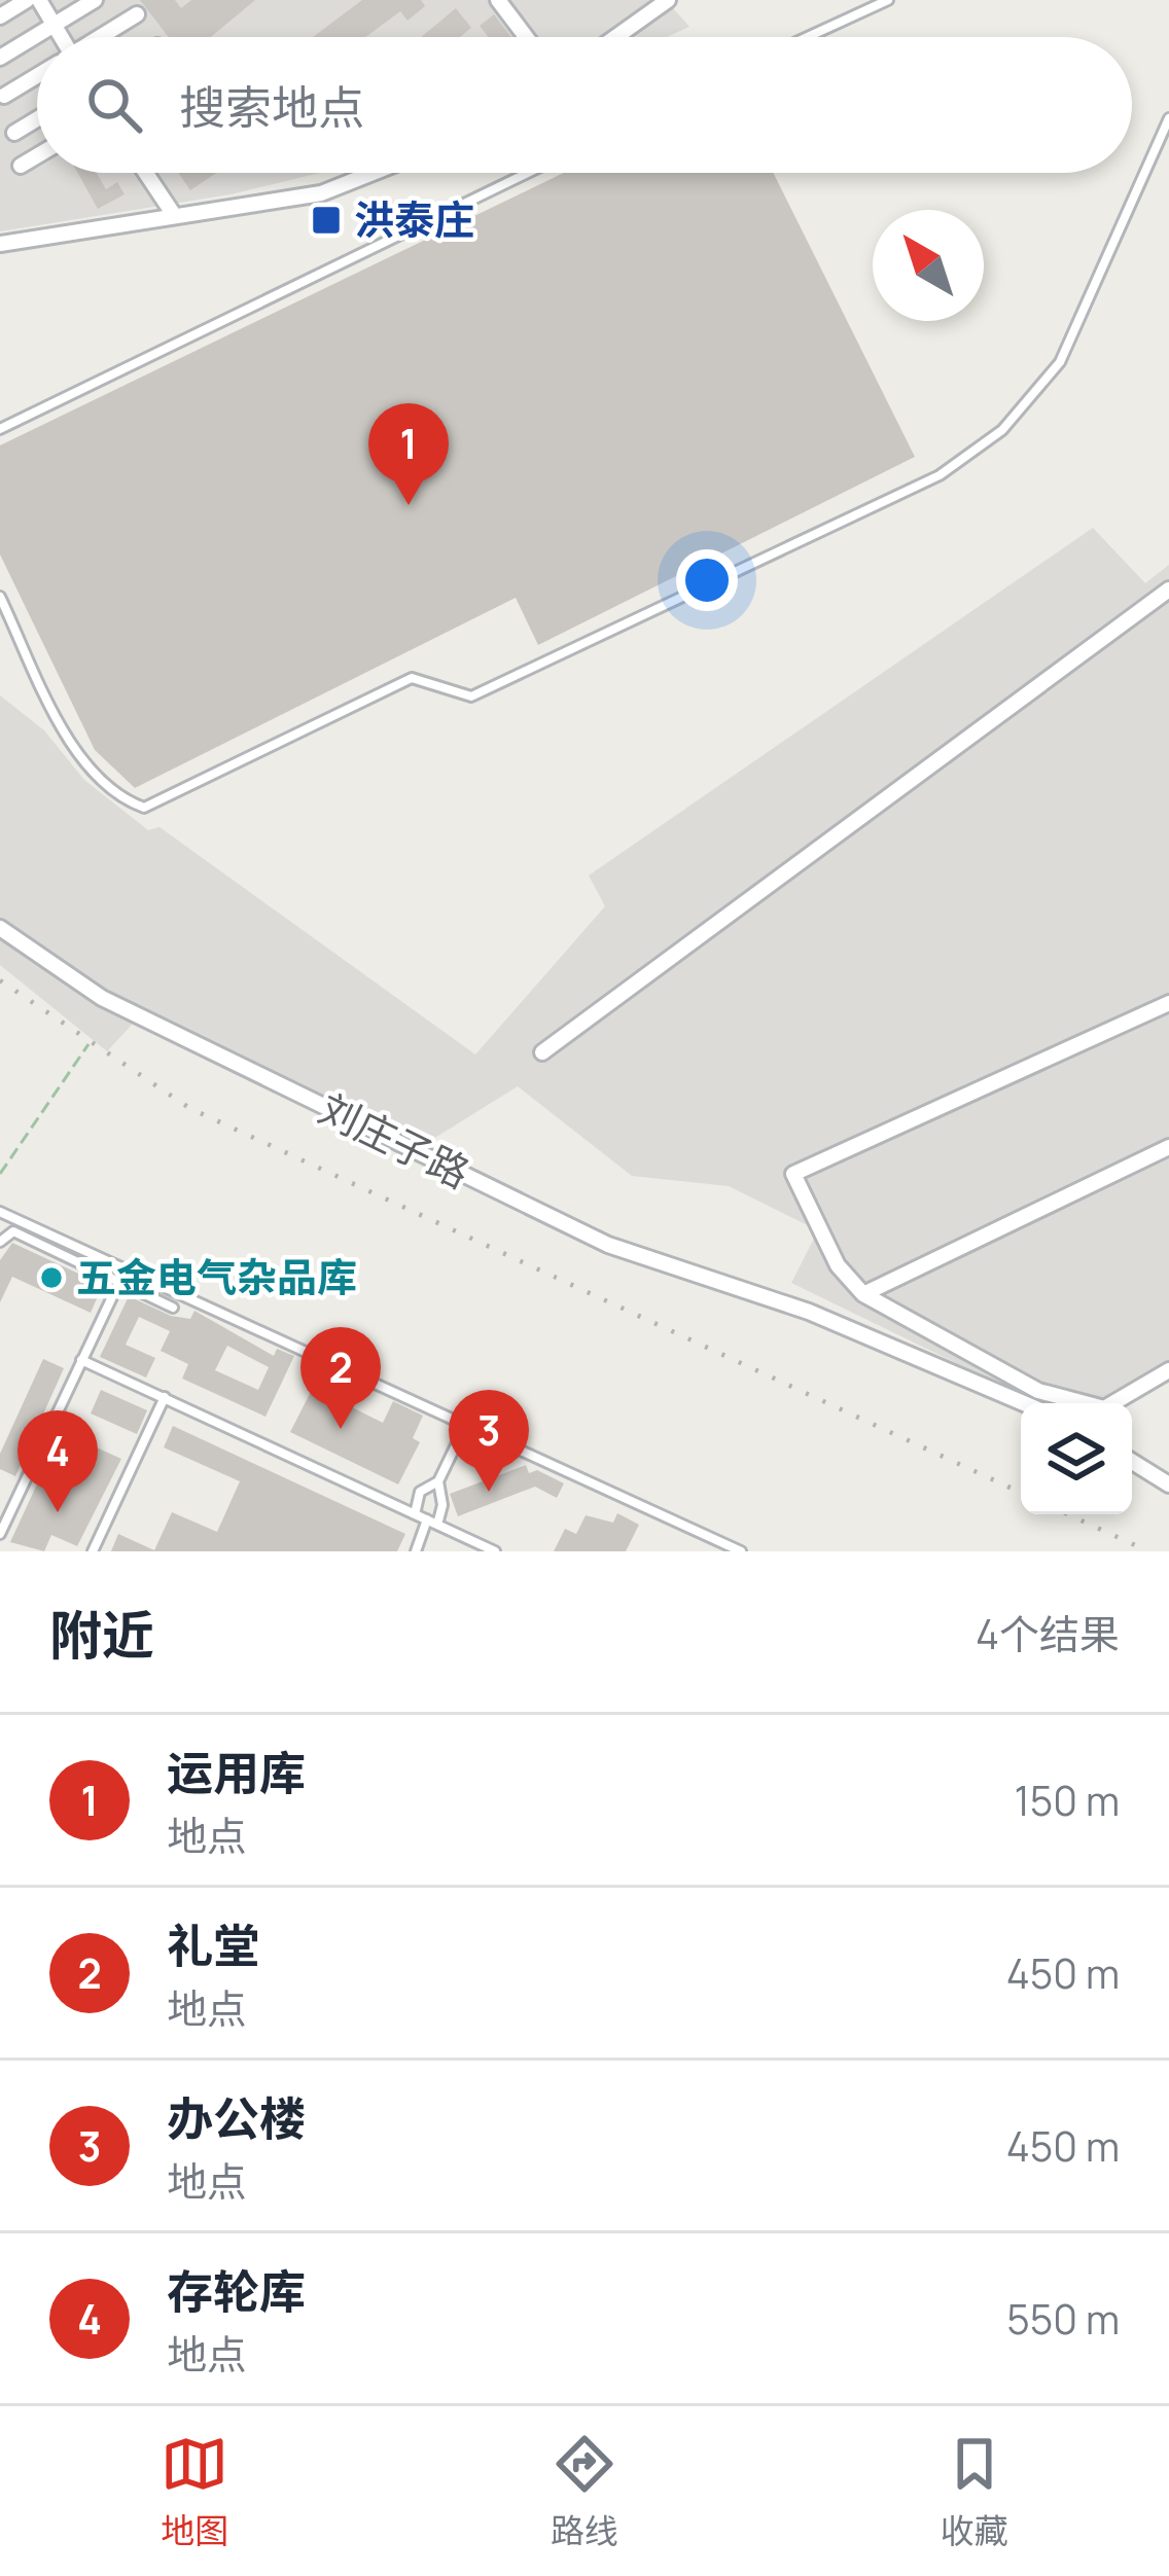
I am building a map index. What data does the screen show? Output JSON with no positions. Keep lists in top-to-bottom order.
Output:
{
  "streets": {
    "street": ["刘庄子路"]
  },
  "places": {
    "transit": ["洪泰庄"],
    "other": ["五金电气杂品库"]
  },
  "north": "top left",
  "page": {
    "search": "搜索地点",
    "pins": [
      "1",
      "2",
      "3",
      "4"
    ],
    "heading": ["附近", "4个结果"],
    "list": [
      {
        "mark": "1",
        "name": "运用库",
        "note": "地点",
        "value": "150 m"
      },
      {
        "mark": "2",
        "name": "礼堂",
        "note": "地点",
        "value": "450 m"
      },
      {
        "mark": "3",
        "name": "办公楼",
        "note": "地点",
        "value": "450 m"
      },
      {
        "mark": "4",
        "name": "存轮库",
        "note": "地点",
        "value": "550 m"
      }
    ],
    "nav": ["地图", "路线", "收藏"]
  }
}
